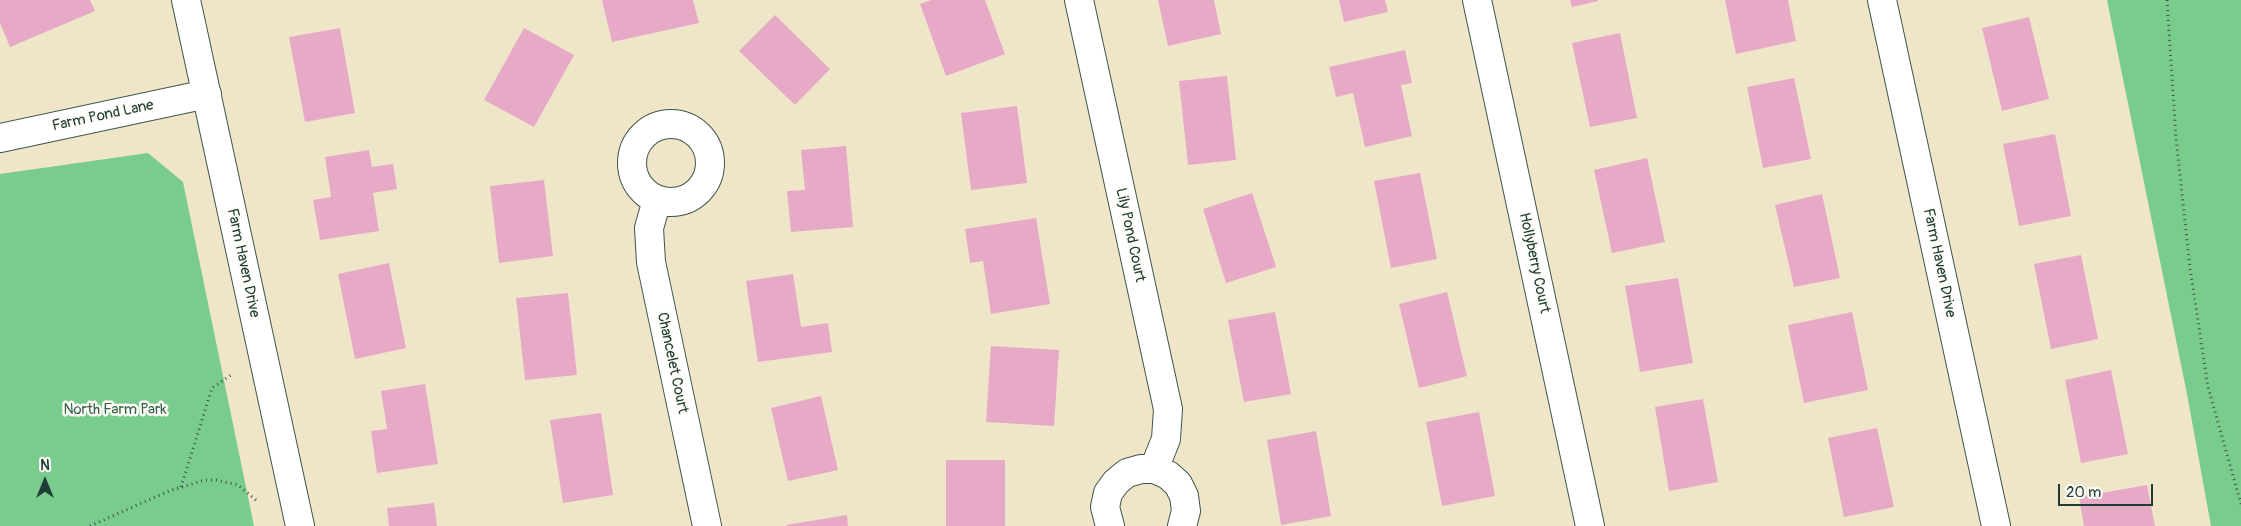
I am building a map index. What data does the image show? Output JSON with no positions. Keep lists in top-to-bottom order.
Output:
{
  "streets": {
    "street": [
      "Farm Pond Lane",
      "Lily Pond Court",
      "Farm Haven Drive",
      "Hollyberry Court",
      "Chancelet Court"
    ]
  },
  "crossings": [
    ["Farm Pond Lane", "Farm Haven Drive"]
  ],
  "parks": ["North Farm Park"],
  "scale_bar": "20 m",
  "north": "top"
}
